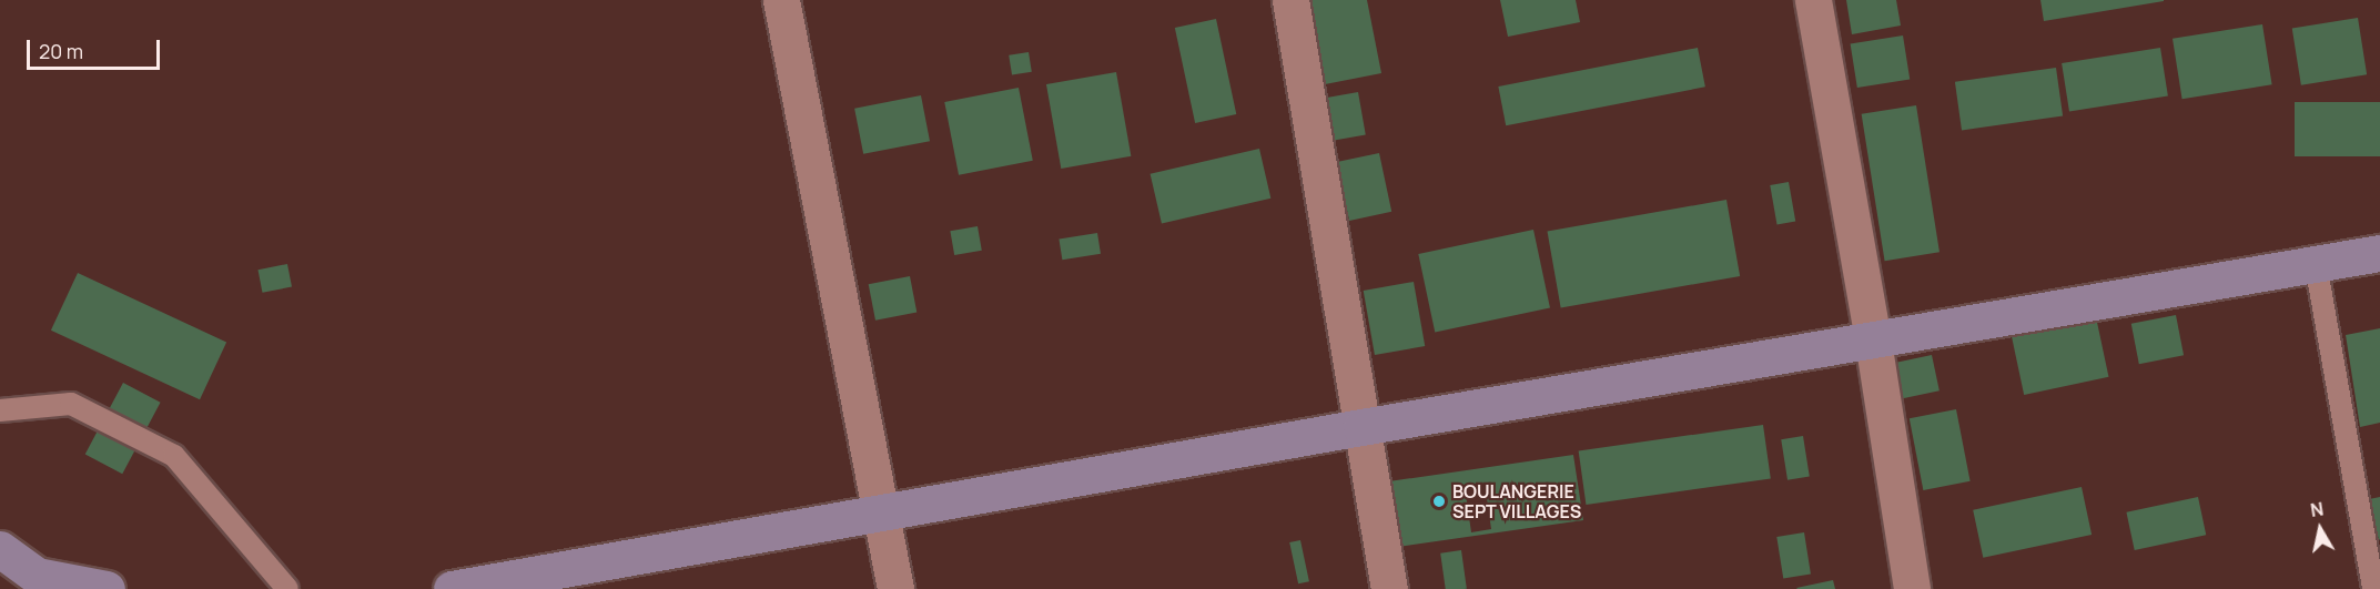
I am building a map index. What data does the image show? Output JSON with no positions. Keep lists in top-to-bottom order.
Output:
{
  "places": ["BOULANGERIE SEPT VILLAGES"],
  "scale_bar": "20 m",
  "north": "top"
}
